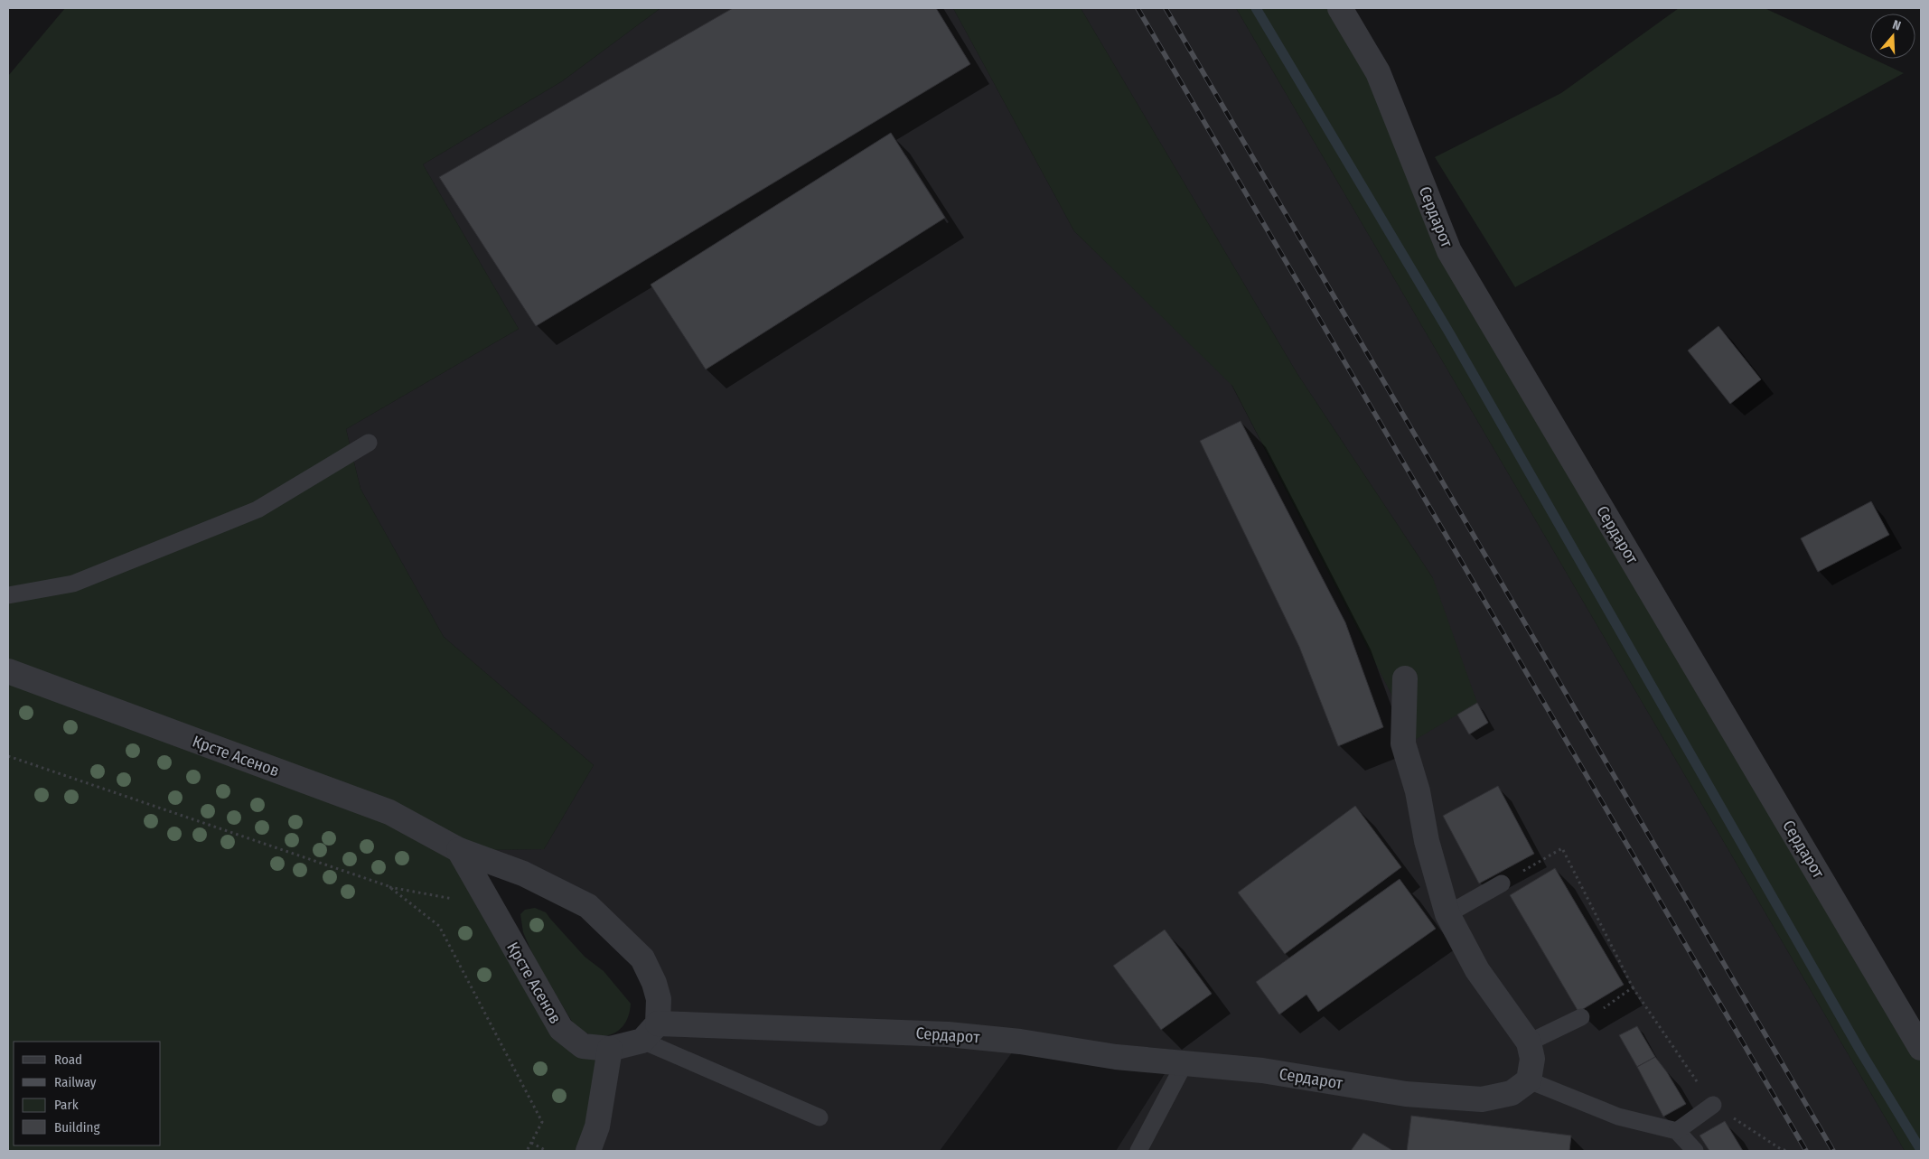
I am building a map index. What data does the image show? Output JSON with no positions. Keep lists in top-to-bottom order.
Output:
{
  "streets": {
    "street": ["Сердарот", "Крсте Асенов"]
  },
  "crossings": [
    ["Сердарот", "Крсте Асенов"]
  ],
  "legend": [
    "Road",
    "Railway",
    "Park",
    "Building"
  ],
  "north": "top"
}
